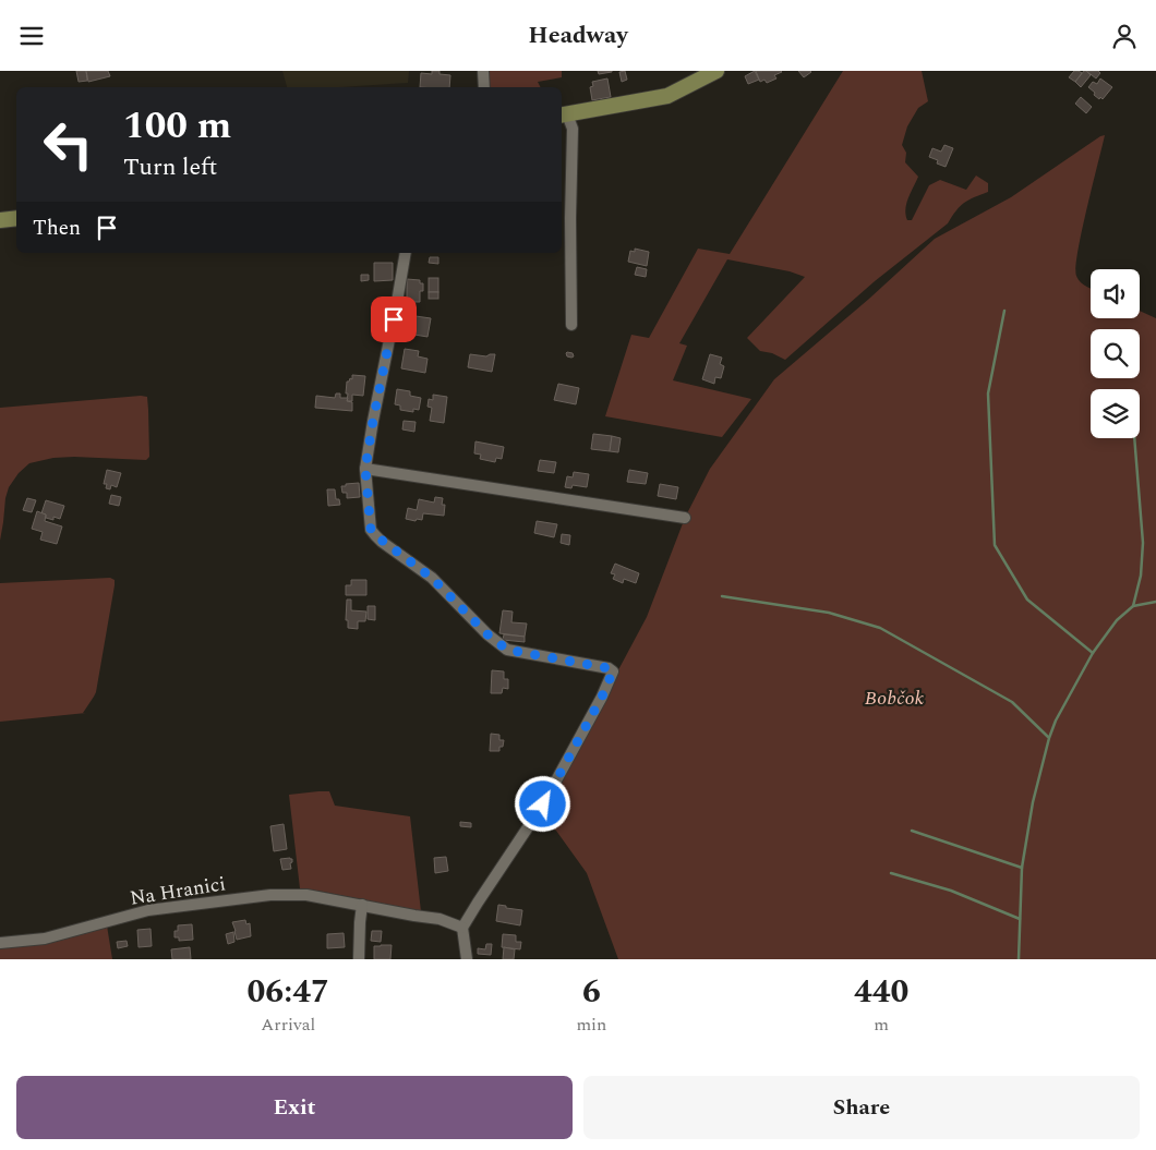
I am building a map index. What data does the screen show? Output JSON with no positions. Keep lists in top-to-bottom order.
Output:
{
  "streets": {
    "street": ["Na Hranici"]
  },
  "parks": ["Bobčok"],
  "page": {
    "header": "Headway",
    "turn": ["100 m", "Turn left"],
    "then": "Then",
    "eta": [
      "06:47",
      "Arrival",
      "6",
      "min",
      "440",
      "m"
    ],
    "buttons": ["Exit", "Share"]
  }
}
